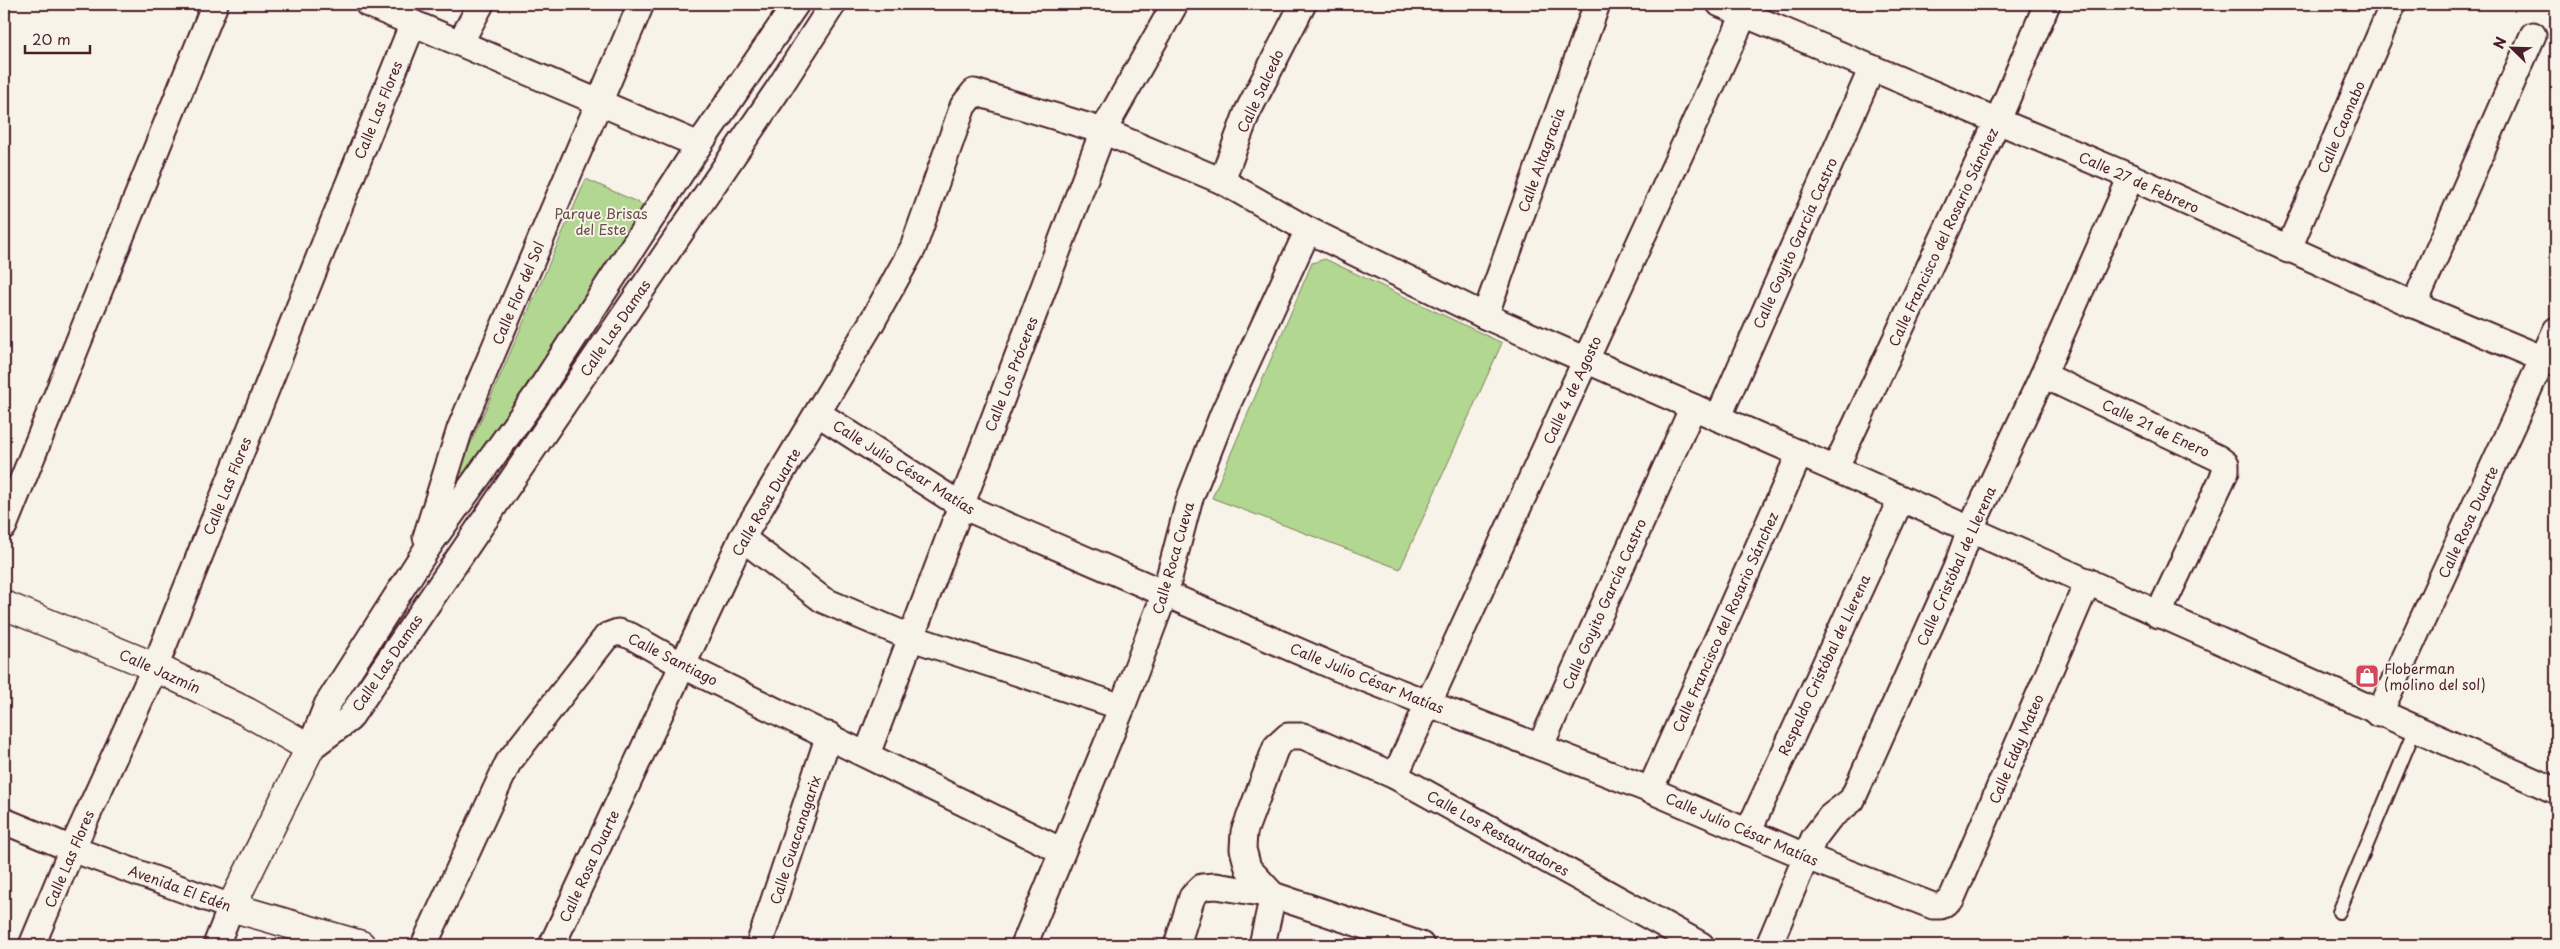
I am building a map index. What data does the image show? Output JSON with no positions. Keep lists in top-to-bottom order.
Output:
{
  "streets": {
    "street": [
      "Calle Salcedo",
      "Calle Las Flores",
      "Calle Caonabo",
      "Calle Altagracia",
      "Calle 27 de Febrero",
      "Calle Francisco del Rosario Sánchez",
      "Calle Goyito García Castro",
      "Calle Flor del Sol",
      "Calle Las Damas",
      "Calle Los Próceres",
      "Calle 4 de Agosto",
      "Calle 21 de Enero",
      "Calle Julio César Matías",
      "Calle Rosa Duarte",
      "Calle Roca Cueva",
      "Calle Cristóbal de Llerena",
      "Calle Santiago",
      "Respaldo Cristóbal de Llerena",
      "Calle Jazmín",
      "Calle Eddy Mateo",
      "Calle Los Restauradores",
      "Calle Guacanagarix",
      "Avenida El Edén"
    ]
  },
  "crossings": [
    ["Calle Las Flores", "Calle Jazmín"],
    ["Calle Las Flores", "Avenida El Edén"],
    ["Calle Caonabo", "Calle 27 de Febrero"],
    ["Calle 27 de Febrero", "Calle Francisco del Rosario Sánchez"],
    ["Calle 27 de Febrero", "Calle Goyito García Castro"],
    ["Calle 27 de Febrero", "Calle 4 de Agosto"],
    ["Calle 27 de Febrero", "Calle Rosa Duarte"],
    ["Calle 27 de Febrero", "Calle Cristóbal de Llerena"],
    ["Calle Francisco del Rosario Sánchez", "Calle Julio César Matías"],
    ["Calle Goyito García Castro", "Calle Julio César Matías"],
    ["Calle Flor del Sol", "Calle Las Damas"],
    ["Calle Las Damas", "Calle Jazmín"],
    ["Calle Los Próceres", "Calle Julio César Matías"],
    ["Calle Los Próceres", "Calle Rosa Duarte"],
    ["Calle Los Próceres", "Calle Santiago"],
    ["Calle 4 de Agosto", "Calle Julio César Matías"],
    ["Calle 4 de Agosto", "Calle Los Restauradores"],
    ["Calle 21 de Enero", "Calle Cristóbal de Llerena"],
    ["Calle Julio César Matías", "Calle Rosa Duarte"],
    ["Calle Julio César Matías", "Calle Roca Cueva"],
    ["Calle Julio César Matías", "Calle Cristóbal de Llerena"],
    ["Calle Julio César Matías", "Respaldo Cristóbal de Llerena"],
    ["Calle Julio César Matías", "Calle Eddy Mateo"],
    ["Calle Rosa Duarte", "Calle Santiago"],
    ["Calle Roca Cueva", "Calle Santiago"],
    ["Calle Santiago", "Calle Guacanagarix"]
  ],
  "parks": ["Parque Brisas del Este"],
  "places": {
    "shop": ["Floberman (molino del sol)"]
  },
  "scale_bar": "20 m",
  "north": "top left"
}
